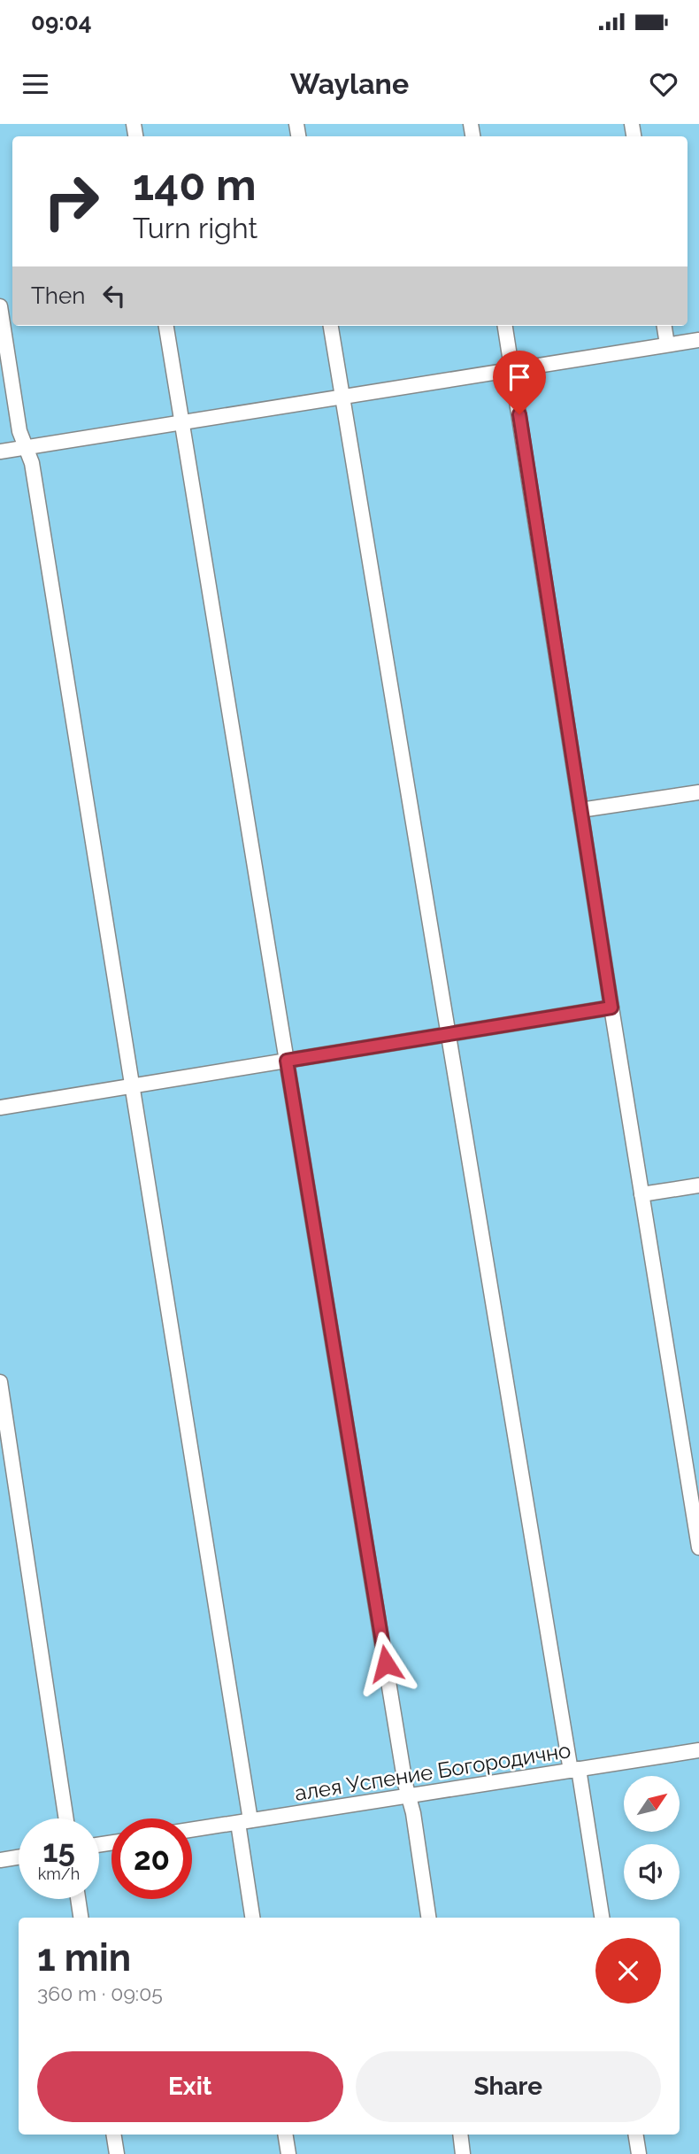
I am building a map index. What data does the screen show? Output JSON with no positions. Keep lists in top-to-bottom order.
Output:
{
  "streets": {
    "lane": ["алея Успение Богородично"]
  },
  "north": "top right",
  "page": {
    "status": "09:04",
    "header": "Waylane",
    "turn": ["140 m", "Turn right"],
    "then": "Then",
    "speed": "15 km/h",
    "limit": "20",
    "heading": ["1 min", "360 m · 09:05"],
    "buttons": ["Exit", "Share"]
  }
}
